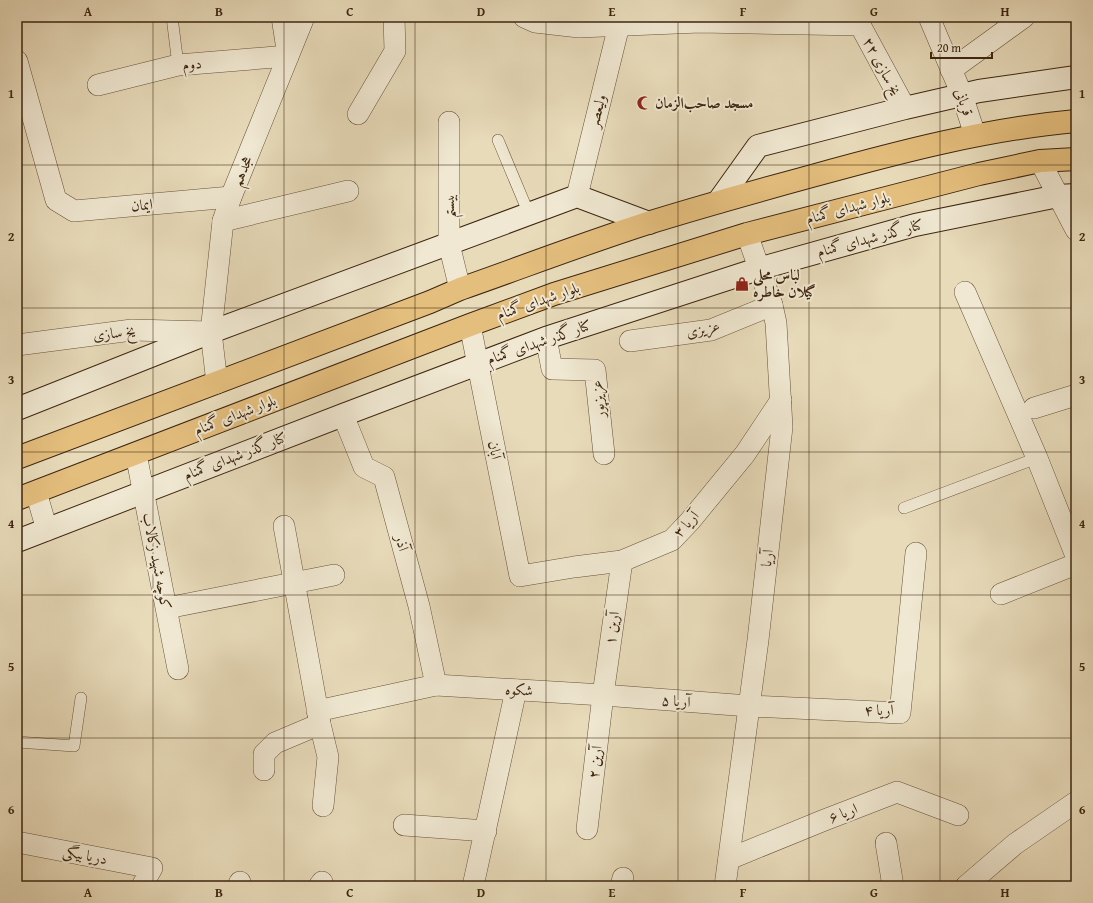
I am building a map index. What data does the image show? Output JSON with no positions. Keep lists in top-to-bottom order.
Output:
{
  "streets": {
    "highway": ["بلوار شهدای گمنام"],
    "street": [
      "دوم",
      "یخ سازی ۲۲",
      "قربانی",
      "ولیعصر",
      "هجدهم",
      "ایمان",
      "بیستم",
      "کنار گذر شهدای گمنام",
      "عزیزی",
      "یخ سازی",
      "عزیزپور",
      "آبان",
      "آریا ۳",
      "آذر",
      "آریا",
      "کوچه شهید زکالاب",
      "آرین ۱",
      "شکوه",
      "آریا ۵",
      "آریا ۴",
      "آرین ۲",
      "اریا ۶",
      "دریا بیگی"
    ]
  },
  "crossings": [
    ["دوم", "هجدهم"],
    ["یخ سازی ۲۲", "ولیعصر"],
    ["هجدهم", "ایمان"],
    ["هجدهم", "یخ سازی"],
    ["بلوار شهدای گمنام", "آبان"],
    ["بلوار شهدای گمنام", "آریا"],
    ["بلوار شهدای گمنام", "کوچه شهید زکالاب"],
    ["کنار گذر شهدای گمنام", "عزیزپور"],
    ["کنار گذر شهدای گمنام", "آبان"],
    ["کنار گذر شهدای گمنام", "آذر"],
    ["کنار گذر شهدای گمنام", "آریا"],
    ["کنار گذر شهدای گمنام", "کوچه شهید زکالاب"],
    ["عزیزی", "آریا"],
    ["آبان", "آریا ۳"],
    ["آریا ۳", "آریا"],
    ["آریا ۳", "آرین ۱"],
    ["آذر", "شکوه"],
    ["آریا", "آریا ۵"],
    ["آریا", "آریا ۴"],
    ["آریا", "اریا ۶"],
    ["آرین ۱", "شکوه"],
    ["آرین ۱", "آریا ۵"],
    ["آرین ۱", "آرین ۲"],
    ["شکوه", "آریا ۵"],
    ["شکوه", "آرین ۲"],
    ["آریا ۵", "آریا ۴"],
    ["آریا ۵", "آرین ۲"]
  ],
  "places": {
    "mosque": ["مسجد صاحب‌الزمان"],
    "shop": ["لباس محلی گیلان خاطره"]
  },
  "scale_bar": "20 m",
  "grid": {
    "columns": [
      "A",
      "B",
      "C",
      "D",
      "E",
      "F",
      "G",
      "H"
    ],
    "rows": [
      "1",
      "2",
      "3",
      "4",
      "5",
      "6"
    ]
  }
}
